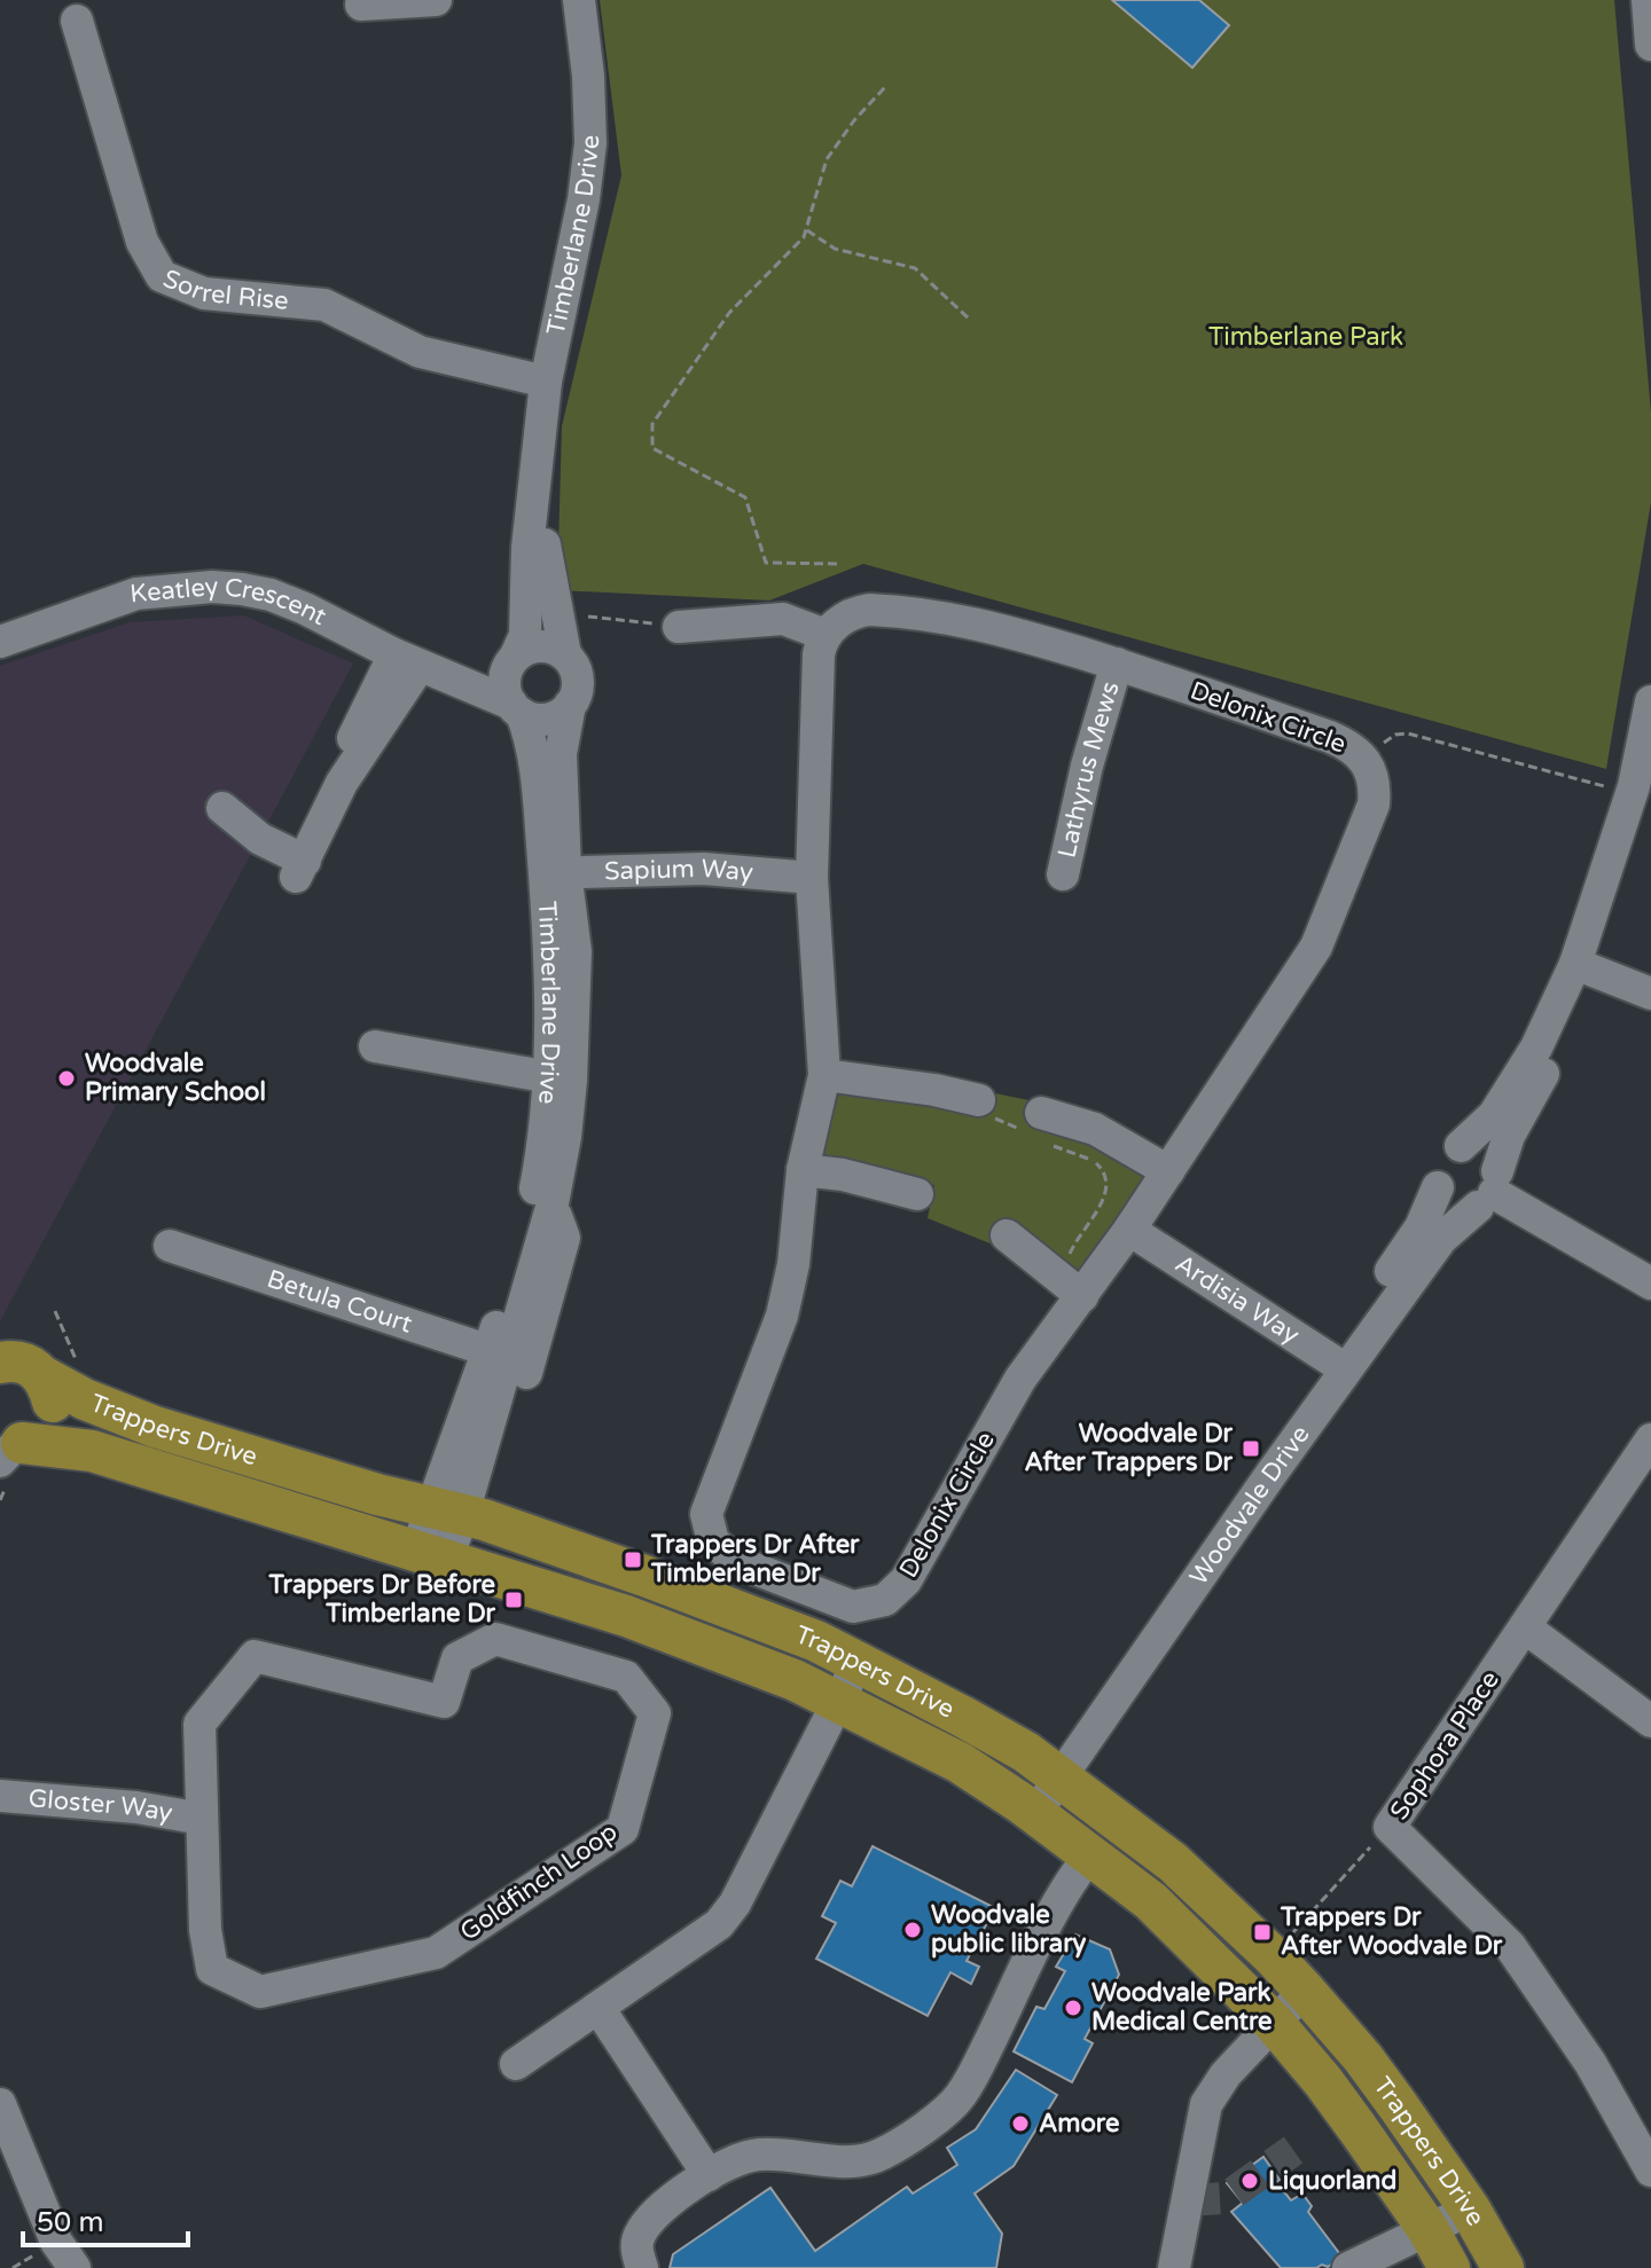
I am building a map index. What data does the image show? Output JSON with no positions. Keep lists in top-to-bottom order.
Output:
{
  "streets": {
    "main road": ["Trappers Drive"],
    "street": [
      "Timberlane Drive",
      "Sorrel Rise",
      "Keatley Crescent",
      "Delonix Circle",
      "Lathyrus Mews",
      "Sapium Way",
      "Ardisia Way",
      "Betula Court",
      "Woodvale Drive",
      "Sophora Place",
      "Gloster Way",
      "Goldfinch Loop"
    ]
  },
  "crossings": [
    ["Timberlane Drive", "Sorrel Rise"],
    ["Timberlane Drive", "Keatley Crescent"],
    ["Timberlane Drive", "Sapium Way"],
    ["Timberlane Drive", "Betula Court"],
    ["Timberlane Drive", "Trappers Drive"],
    ["Delonix Circle", "Lathyrus Mews"],
    ["Delonix Circle", "Sapium Way"],
    ["Delonix Circle", "Ardisia Way"],
    ["Ardisia Way", "Woodvale Drive"],
    ["Trappers Drive", "Woodvale Drive"],
    ["Gloster Way", "Goldfinch Loop"]
  ],
  "parks": ["Timberlane Park"],
  "places": {
    "other": [
      "Woodvale Primary School",
      "Woodvale public library",
      "Woodvale Park Medical Centre",
      "Amore",
      "Liquorland"
    ],
    "transit": [
      "Woodvale Dr After Trappers Dr",
      "Trappers Dr After Timberlane Dr",
      "Trappers Dr Before Timberlane Dr",
      "Trappers Dr After Woodvale Dr"
    ]
  },
  "scale_bar": "50 m"
}
